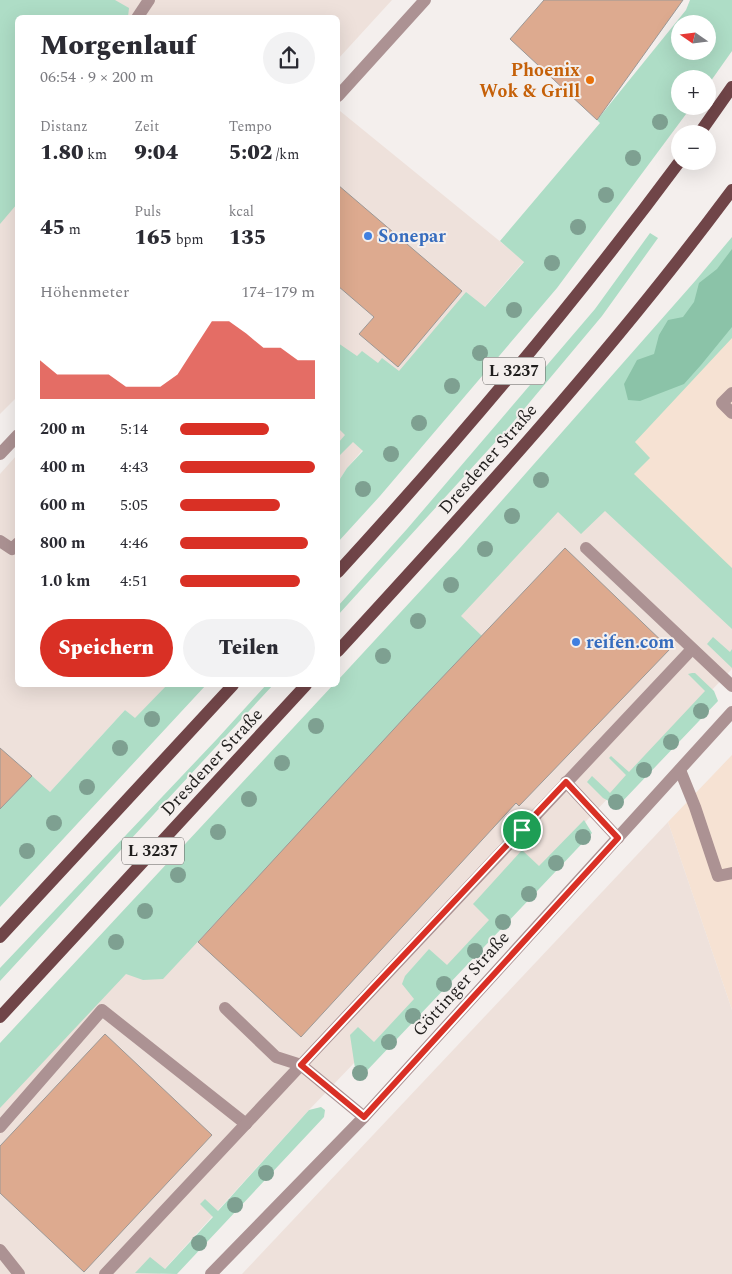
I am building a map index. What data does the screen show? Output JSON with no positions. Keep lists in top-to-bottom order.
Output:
{
  "streets": {
    "main road": ["L 3237", "Dresdener Straße"],
    "street": ["Göttinger Straße"]
  },
  "places": ["Phoenix Wok & Grill", "Sonepar", "reifen.com"],
  "north": "left",
  "page": {
    "map_buttons": ["+", "−"],
    "heading": ["Morgenlauf", "06:54 · 9 × 200 m"],
    "stats": [
      ["Distanz", "1.80 km"],
      ["Zeit", "9:04"],
      ["Tempo", "5:02 /km"],
      ["45 m"],
      ["Puls", "165 bpm"],
      ["kcal", "135"]
    ],
    "chart": ["Höhenmeter", "174–179 m"],
    "list": [
      {
        "name": "200 m",
        "note": "5:14"
      },
      {
        "name": "400 m",
        "note": "4:43"
      },
      {
        "name": "600 m",
        "note": "5:05"
      },
      {
        "name": "800 m",
        "note": "4:46"
      },
      {
        "name": "1.0 km",
        "note": "4:51"
      }
    ],
    "buttons": ["Speichern", "Teilen"]
  }
}
